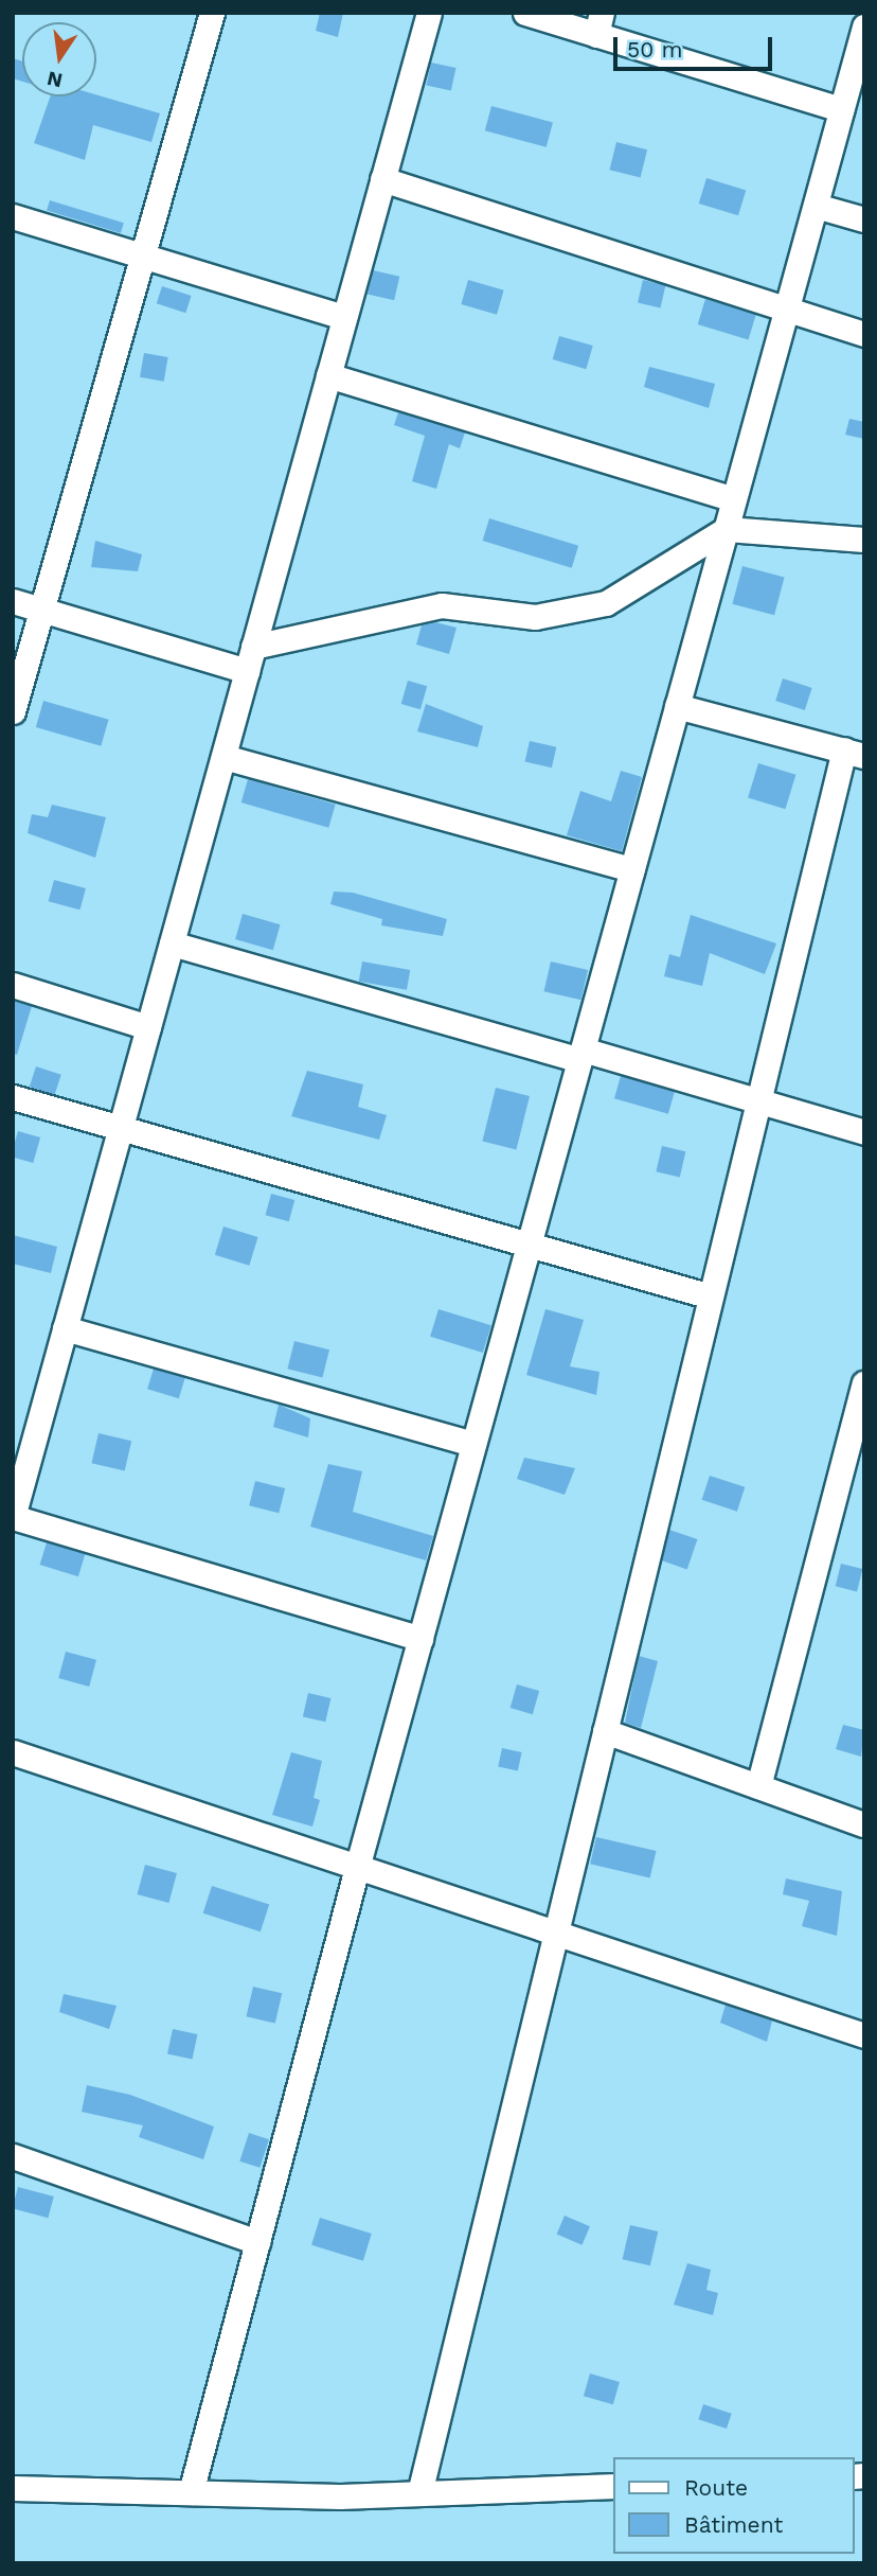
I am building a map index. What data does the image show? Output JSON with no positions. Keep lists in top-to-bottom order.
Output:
{
  "legend": ["Route", "Bâtiment"],
  "scale_bar": "50 m",
  "north": "bottom"
}
